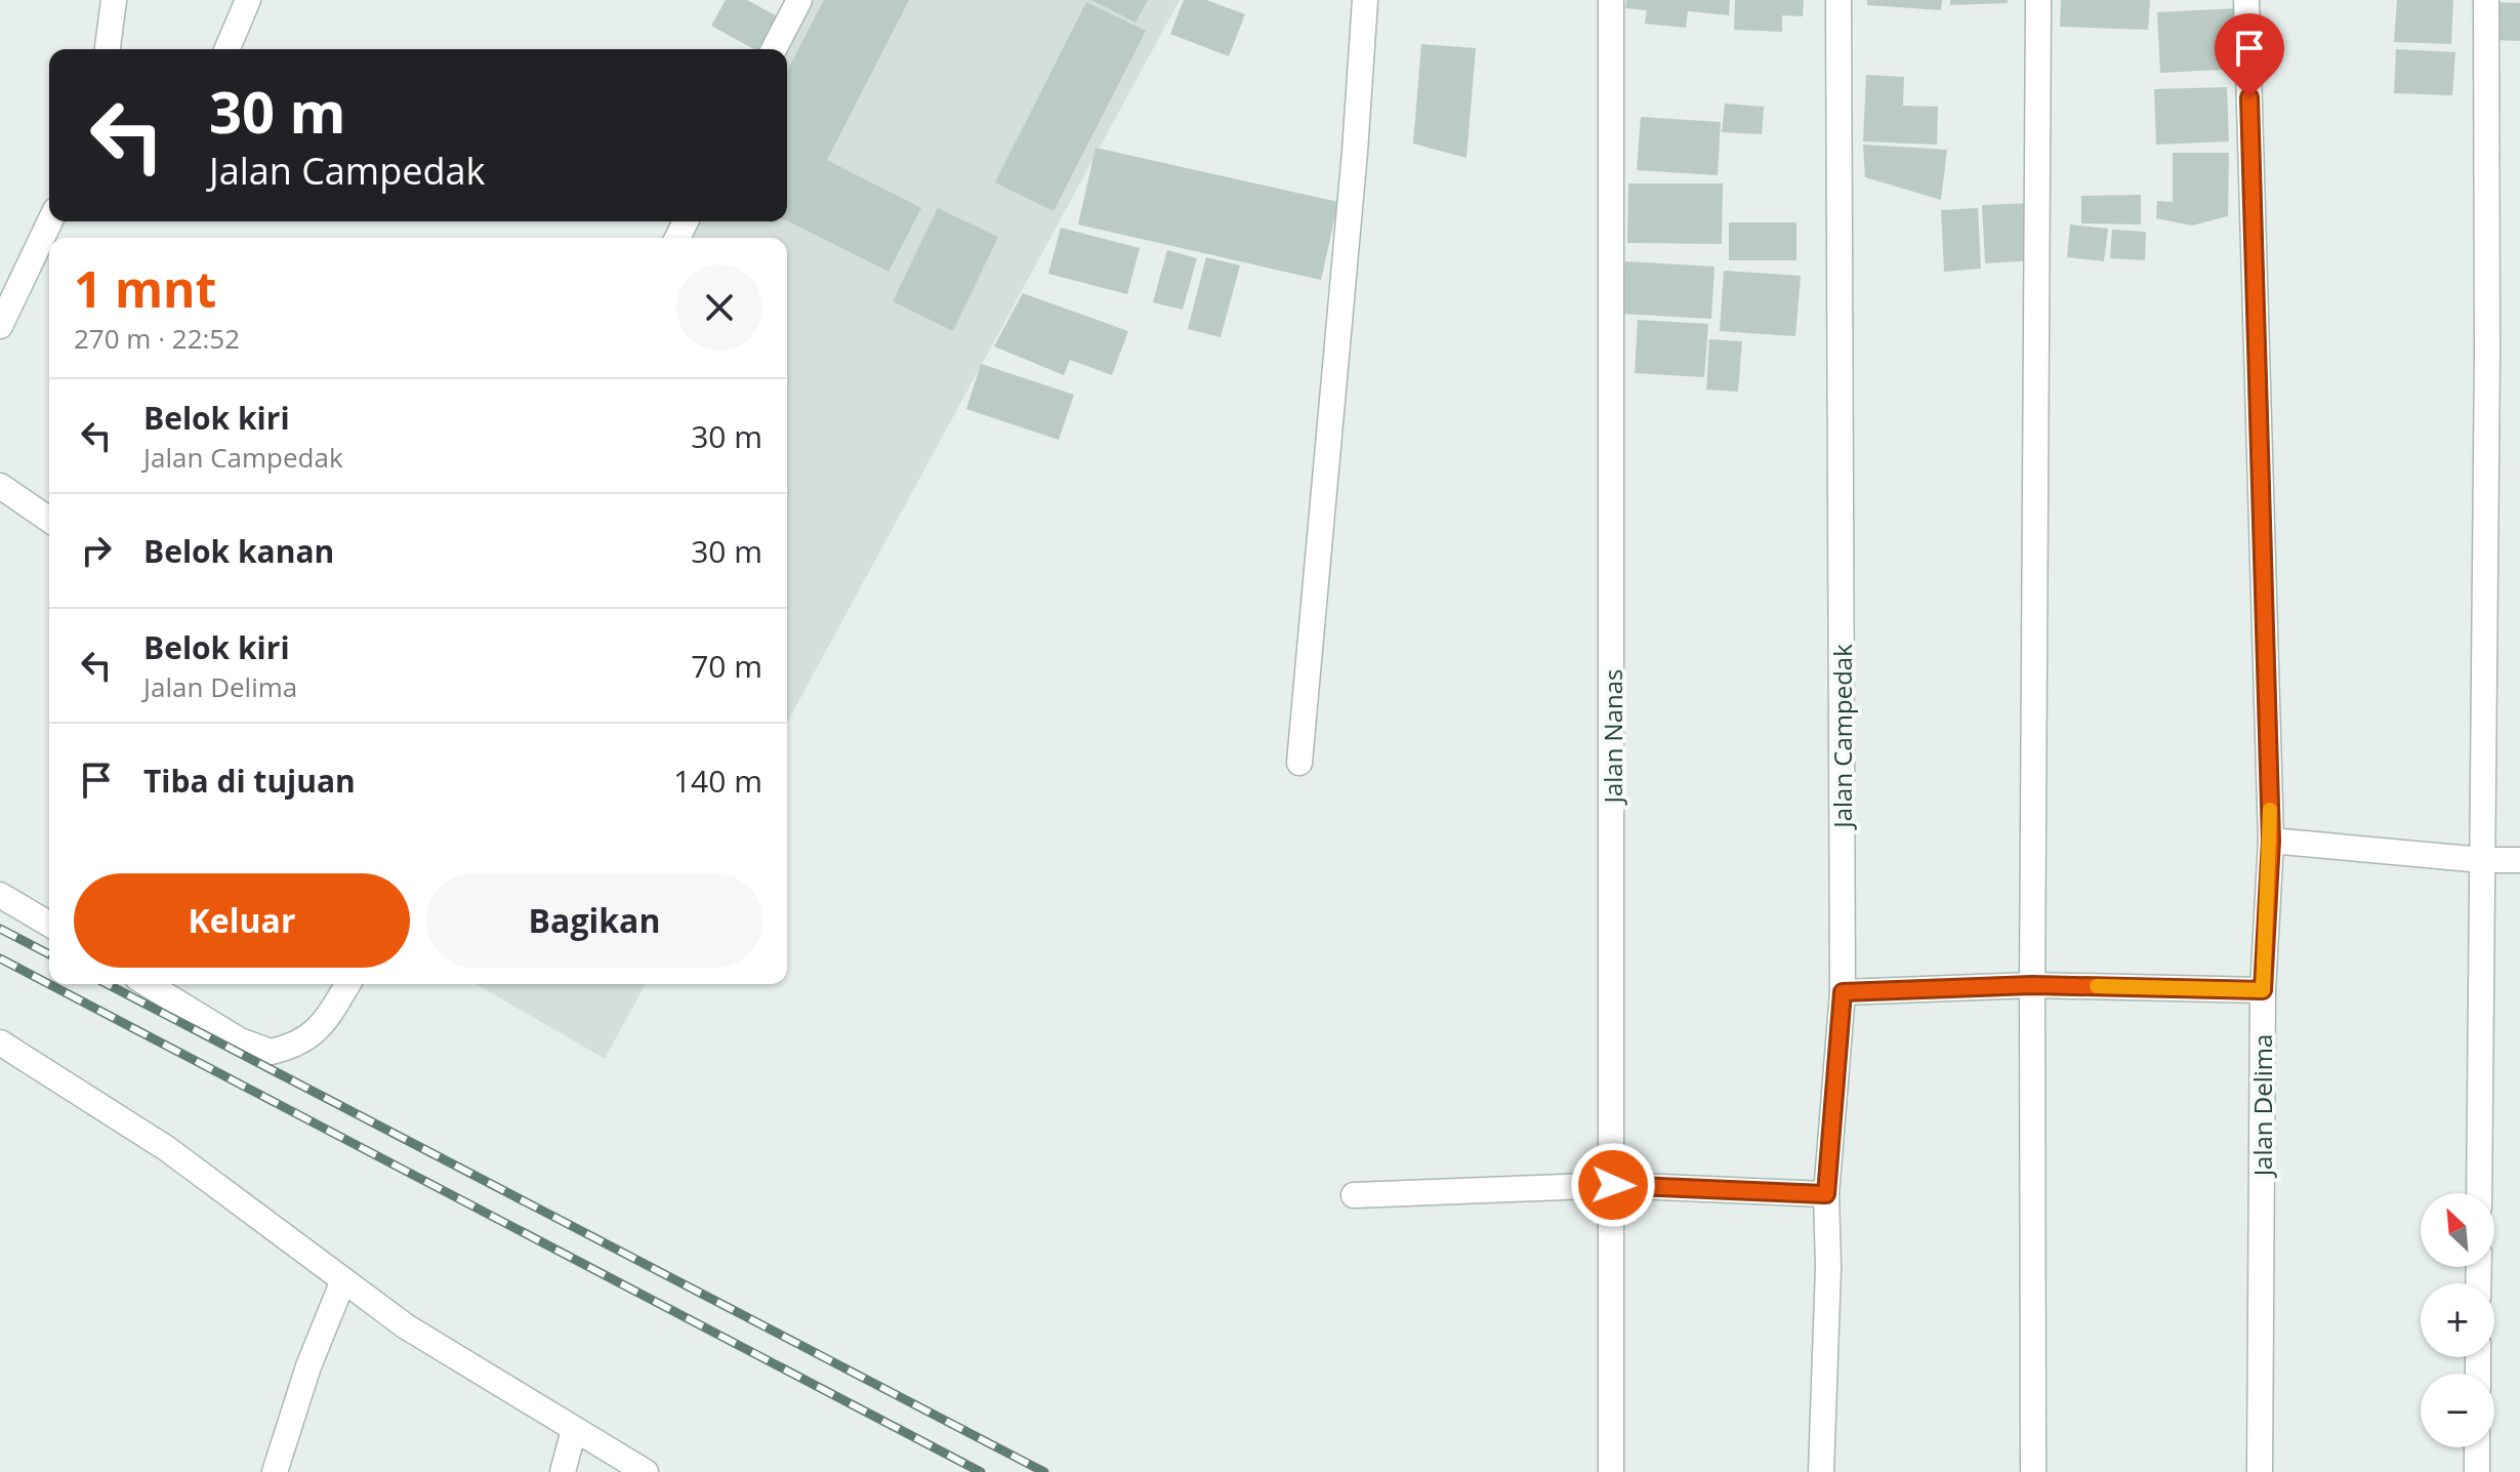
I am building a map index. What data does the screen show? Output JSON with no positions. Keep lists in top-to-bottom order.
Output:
{
  "streets": {
    "street": ["Jalan Nanas", "Jalan Campedak", "Jalan Delima"]
  },
  "north": "top left",
  "page": {
    "turn": ["30 m", "Jalan Campedak"],
    "heading": ["1 mnt", "270 m · 22:52"],
    "list": [
      {
        "name": "Belok kiri",
        "note": "Jalan Campedak",
        "value": "30 m"
      },
      {
        "name": "Belok kanan",
        "value": "30 m"
      },
      {
        "name": "Belok kiri",
        "note": "Jalan Delima",
        "value": "70 m"
      },
      {
        "name": "Tiba di tujuan",
        "value": "140 m"
      }
    ],
    "buttons": ["Keluar", "Bagikan"],
    "map_buttons": ["+", "−"]
  }
}
